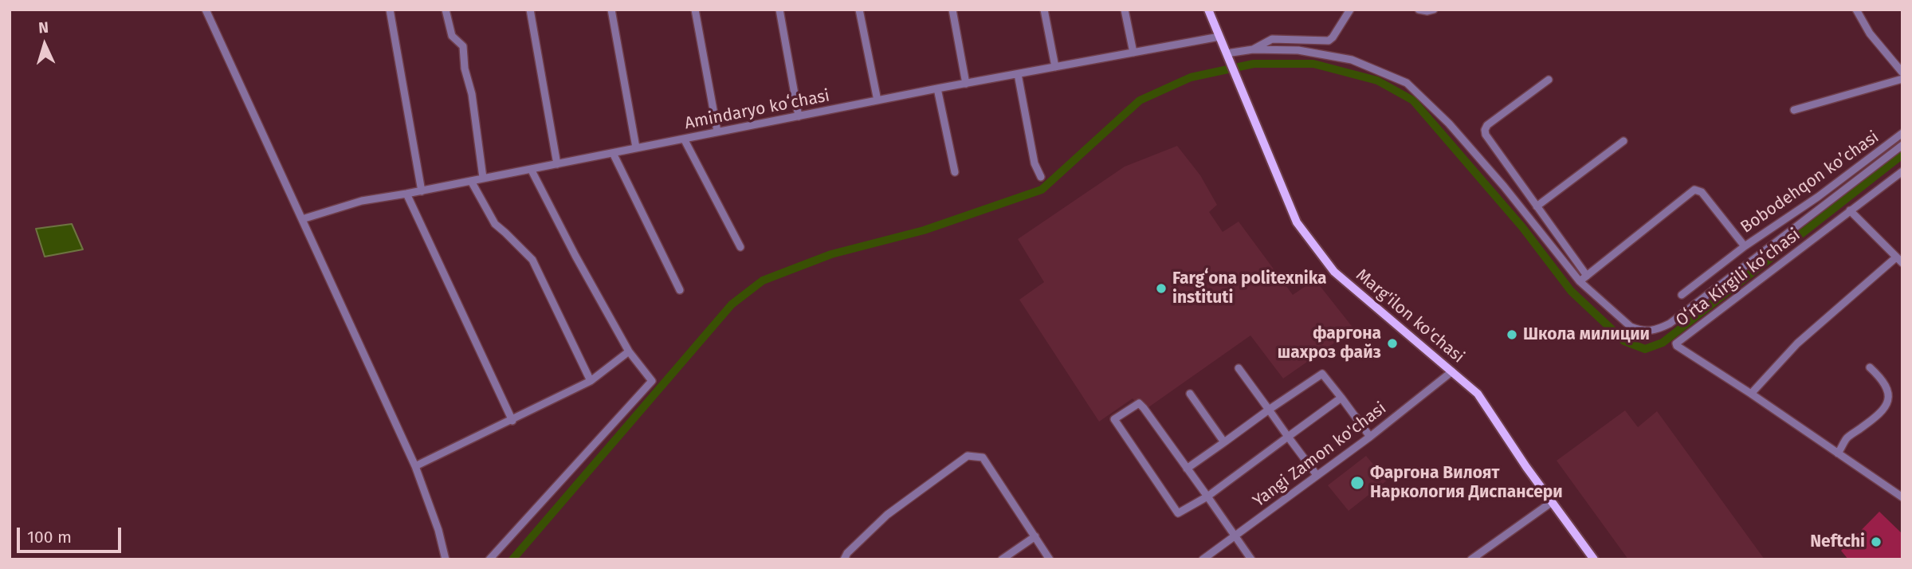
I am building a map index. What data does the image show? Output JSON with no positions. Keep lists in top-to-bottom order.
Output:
{
  "streets": {
    "main road": ["Marg'ilon ko'chasi"],
    "street": [
      "Amindaryo koʻchasi",
      "Bobodehqon koʼchasi",
      "Oʻrta Kirgili koʻchasi",
      "Yangi Zamon ko'chasi"
    ]
  },
  "crossings": [
    ["Marg'ilon ko'chasi", "Yangi Zamon ko'chasi"]
  ],
  "places": [
    "Fargʻona politexnika instituti",
    "Школа милиции",
    "фаргона шахроз файз",
    "Фаргона Вилоят Наркология Диспансери",
    "Neftchi"
  ],
  "scale_bar": "100 m",
  "north": "top"
}
